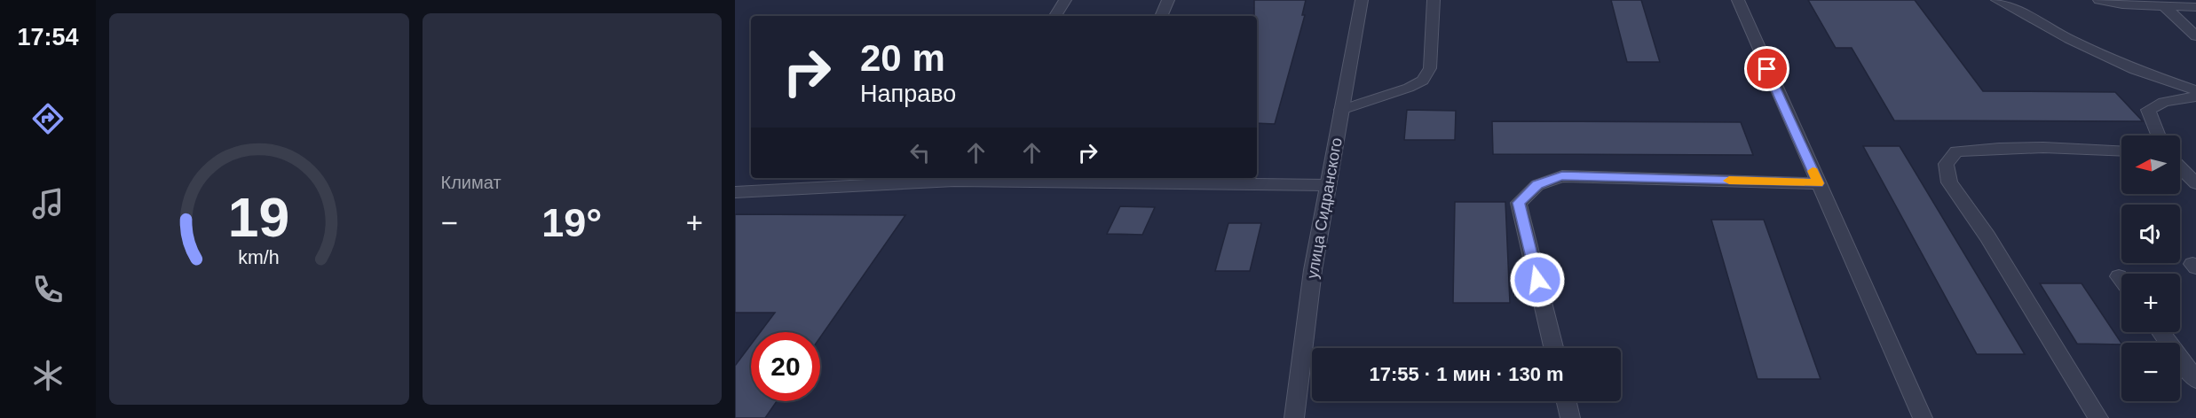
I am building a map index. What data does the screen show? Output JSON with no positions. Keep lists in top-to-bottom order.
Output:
{
  "streets": {
    "street": ["улица Сидранского"]
  },
  "north": "left",
  "page": {
    "tabs": "17:54",
    "tile": "Климат",
    "turn": ["20 m", "Направо"],
    "map_buttons": ["+", "−"],
    "heat": ["−", "19°", "+"],
    "limit": "20",
    "trip": "17:55 · 1 мин · 130 m",
    "gauge": ["19", "km/h"]
  }
}
